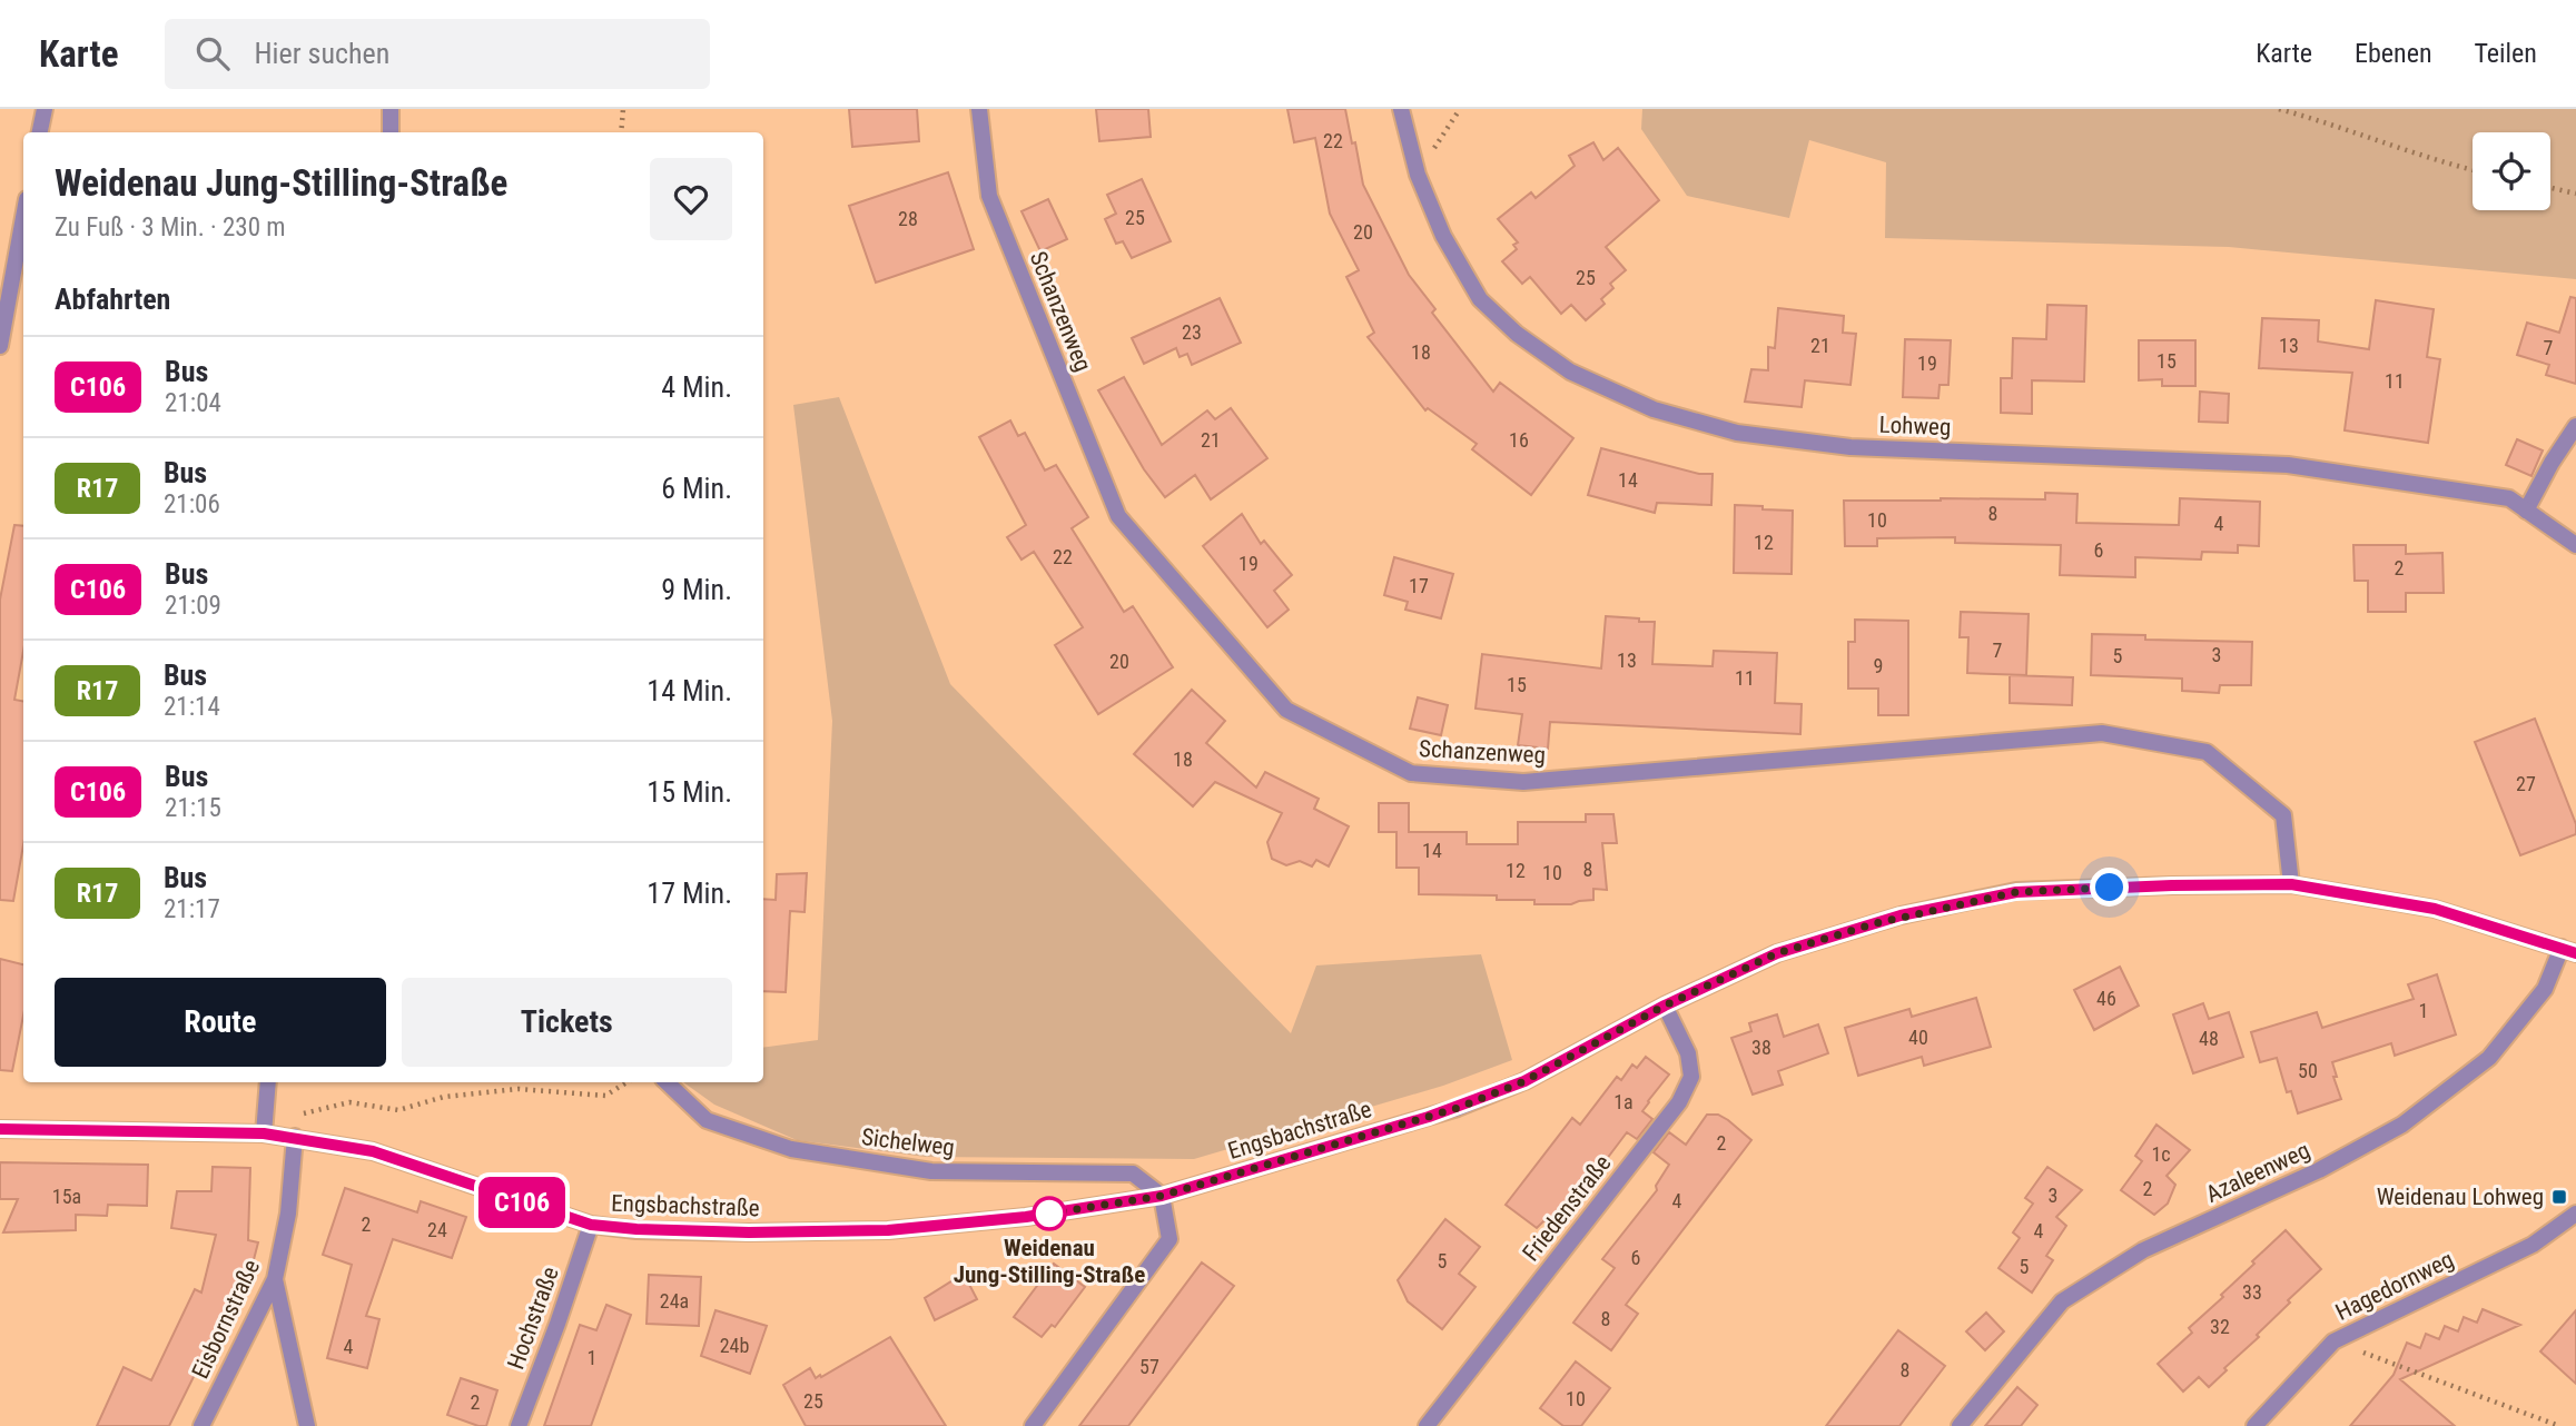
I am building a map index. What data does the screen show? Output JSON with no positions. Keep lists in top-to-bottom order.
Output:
{
  "streets": {
    "street": [
      "Schanzenweg",
      "Lohweg",
      "Engsbachstraße",
      "Sichelweg",
      "Azaleenweg",
      "Friedenstraße",
      "Hagedornweg",
      "Hochstraße",
      "Eisbornstraße"
    ]
  },
  "crossings": [
    ["Schanzenweg", "Engsbachstraße"],
    ["Engsbachstraße", "Sichelweg"],
    ["Engsbachstraße", "Azaleenweg"],
    ["Engsbachstraße", "Friedenstraße"],
    ["Engsbachstraße", "Hochstraße"],
    ["Engsbachstraße", "Eisbornstraße"]
  ],
  "places": {
    "transit": ["Weidenau Lohweg"],
    "other": ["Weidenau Jung-Stilling-Straße"]
  },
  "lines": ["bus line C106"],
  "house_numbers": [
    "22",
    "25",
    "28",
    "20",
    "25",
    "23",
    "21",
    "13",
    "7",
    "18",
    "15",
    "19",
    "11",
    "21",
    "16",
    "14",
    "8",
    "10",
    "4",
    "12",
    "6",
    "22",
    "19",
    "2",
    "17",
    "7",
    "3",
    "5",
    "13",
    "20",
    "9",
    "11",
    "15",
    "18",
    "27",
    "14",
    "8",
    "12",
    "10",
    "46",
    "1",
    "40",
    "48",
    "38",
    "50",
    "1a",
    "2",
    "1c",
    "2",
    "3",
    "15a",
    "4",
    "2",
    "24",
    "4",
    "6",
    "5",
    "5",
    "33",
    "24a",
    "8",
    "32",
    "24b",
    "4",
    "1",
    "57",
    "8",
    "10",
    "25",
    "2"
  ],
  "page": {
    "header": "Karte",
    "search": "Hier suchen",
    "nav": ["Karte", "Ebenen", "Teilen"],
    "on_map": "C106",
    "heading": [
      ["Weidenau Jung-Stilling-Straße", "Zu Fuß · 3 Min. · 230 m"],
      "Abfahrten"
    ],
    "list": [
      {
        "mark": "C106",
        "name": "Bus",
        "note": "21:04",
        "value": "4 Min."
      },
      {
        "mark": "R17",
        "name": "Bus",
        "note": "21:06",
        "value": "6 Min."
      },
      {
        "mark": "C106",
        "name": "Bus",
        "note": "21:09",
        "value": "9 Min."
      },
      {
        "mark": "R17",
        "name": "Bus",
        "note": "21:14",
        "value": "14 Min."
      },
      {
        "mark": "C106",
        "name": "Bus",
        "note": "21:15",
        "value": "15 Min."
      },
      {
        "mark": "R17",
        "name": "Bus",
        "note": "21:17",
        "value": "17 Min."
      }
    ],
    "buttons": ["Route", "Tickets"]
  }
}
